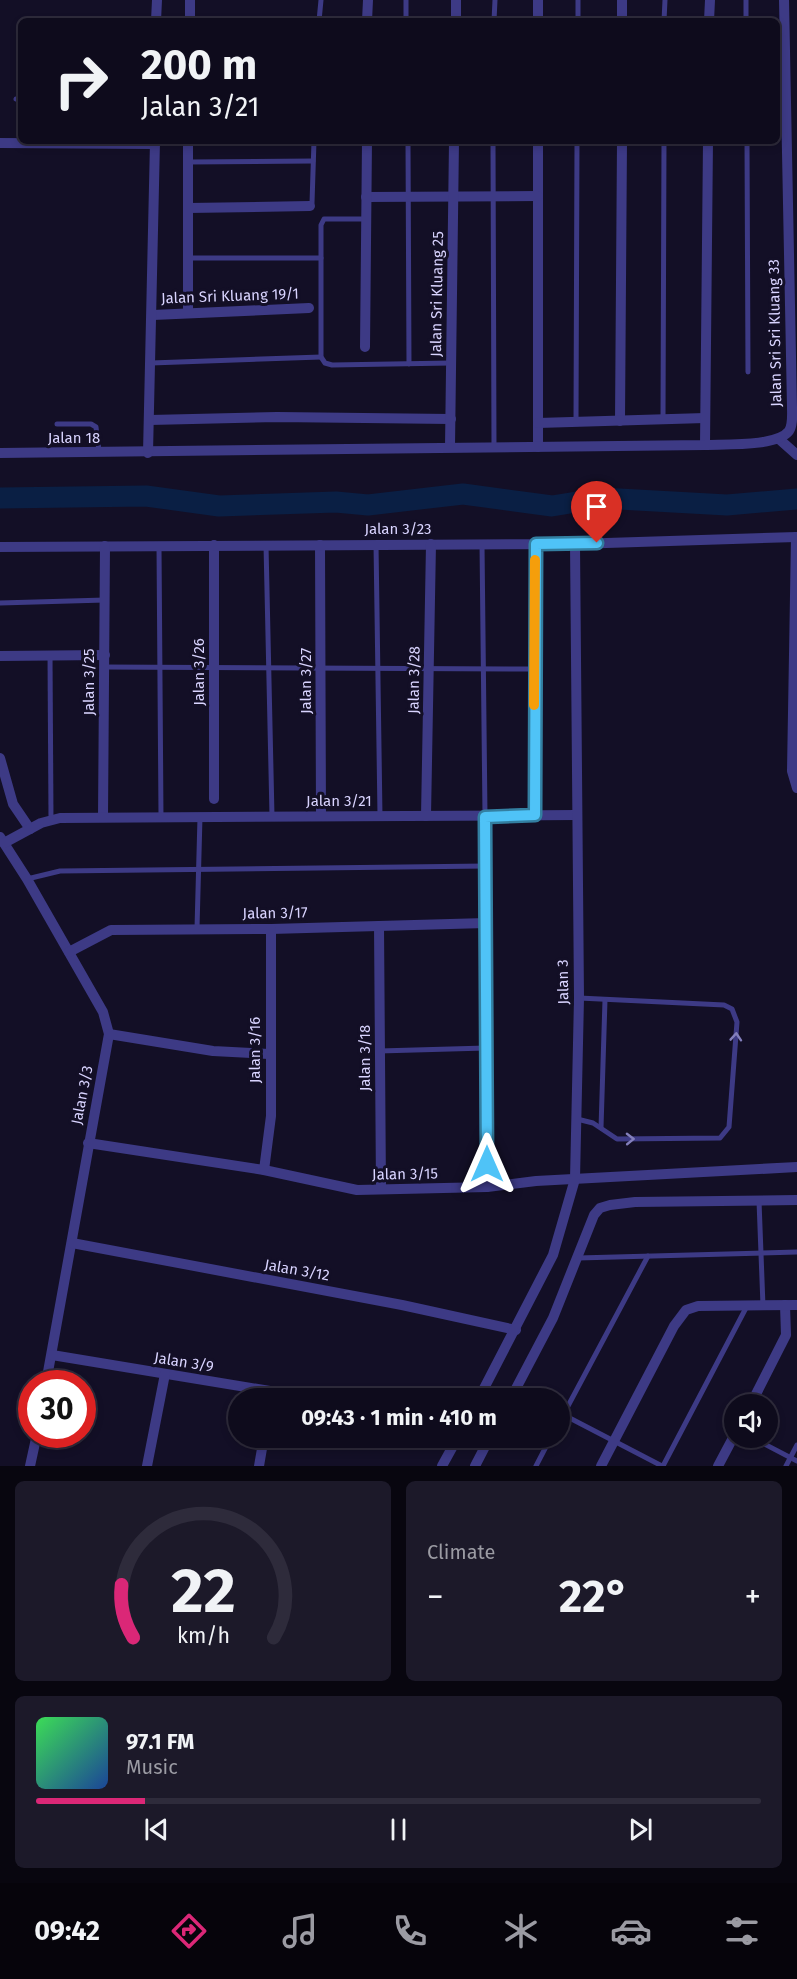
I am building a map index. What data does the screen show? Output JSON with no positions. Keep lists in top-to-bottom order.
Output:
{
  "streets": {
    "street": [
      "Jalan Sri Kluang 25",
      "Jalan Sri Kluang 19/1",
      "Jalan Sri Sri Kluang 33",
      "Jalan 18",
      "Jalan 3/23",
      "Jalan 3/26",
      "Jalan 3/28",
      "Jalan 3/27",
      "Jalan 3/25",
      "Jalan 3/21",
      "Jalan 3/17",
      "Jalan 3",
      "Jalan 3/16",
      "Jalan 3/18",
      "Jalan 3/3",
      "Jalan 3/15",
      "Jalan 3/12",
      "Jalan 3/9"
    ]
  },
  "crossings": [
    ["Jalan Sri Kluang 25", "Jalan 18"],
    ["Jalan 3/23", "Jalan 3/26"],
    ["Jalan 3/23", "Jalan 3/28"],
    ["Jalan 3/23", "Jalan 3/27"],
    ["Jalan 3/23", "Jalan 3/25"],
    ["Jalan 3/23", "Jalan 3"],
    ["Jalan 3/28", "Jalan 3/21"],
    ["Jalan 3/27", "Jalan 3/21"],
    ["Jalan 3/25", "Jalan 3/21"],
    ["Jalan 3/21", "Jalan 3"],
    ["Jalan 3/17", "Jalan 3/16"],
    ["Jalan 3/17", "Jalan 3/18"],
    ["Jalan 3/17", "Jalan 3/3"],
    ["Jalan 3", "Jalan 3/15"],
    ["Jalan 3", "Jalan 3/12"],
    ["Jalan 3/16", "Jalan 3/15"],
    ["Jalan 3/18", "Jalan 3/15"],
    ["Jalan 3/3", "Jalan 3/15"],
    ["Jalan 3/3", "Jalan 3/12"],
    ["Jalan 3/3", "Jalan 3/9"]
  ],
  "page": {
    "turn": ["200 m", "Jalan 3/21"],
    "limit": "30",
    "trip": "09:43 · 1 min · 410 m",
    "tile": "Climate",
    "heat": ["−", "22°", "+"],
    "song": ["97.1 FM", "Music"],
    "tabs": "09:42",
    "gauge": ["22", "km/h"]
  }
}
